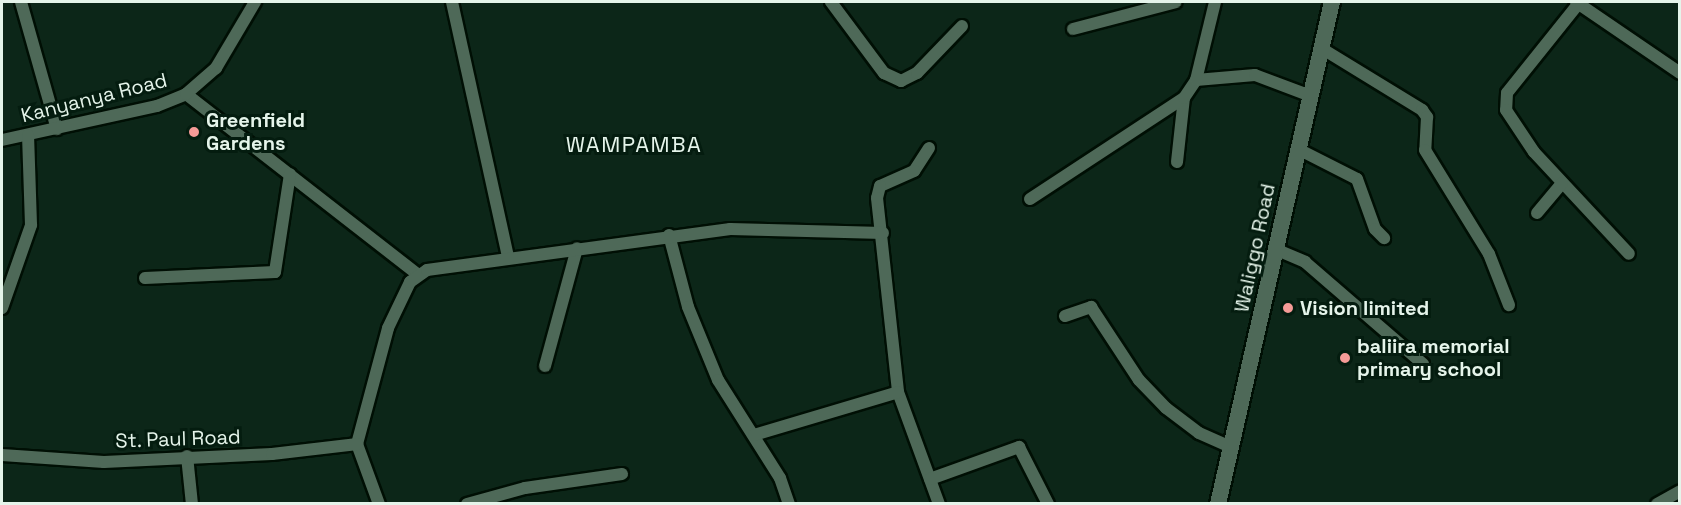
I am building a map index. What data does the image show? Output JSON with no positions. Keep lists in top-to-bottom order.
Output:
{
  "streets": {
    "street": ["Kanyanya Road", "Waliggo Road", "St. Paul Road"]
  },
  "districts": ["WAMPAMBA"],
  "places": ["Greenfield Gardens", "Vision limited", "baliira memorial primary school"]
}
